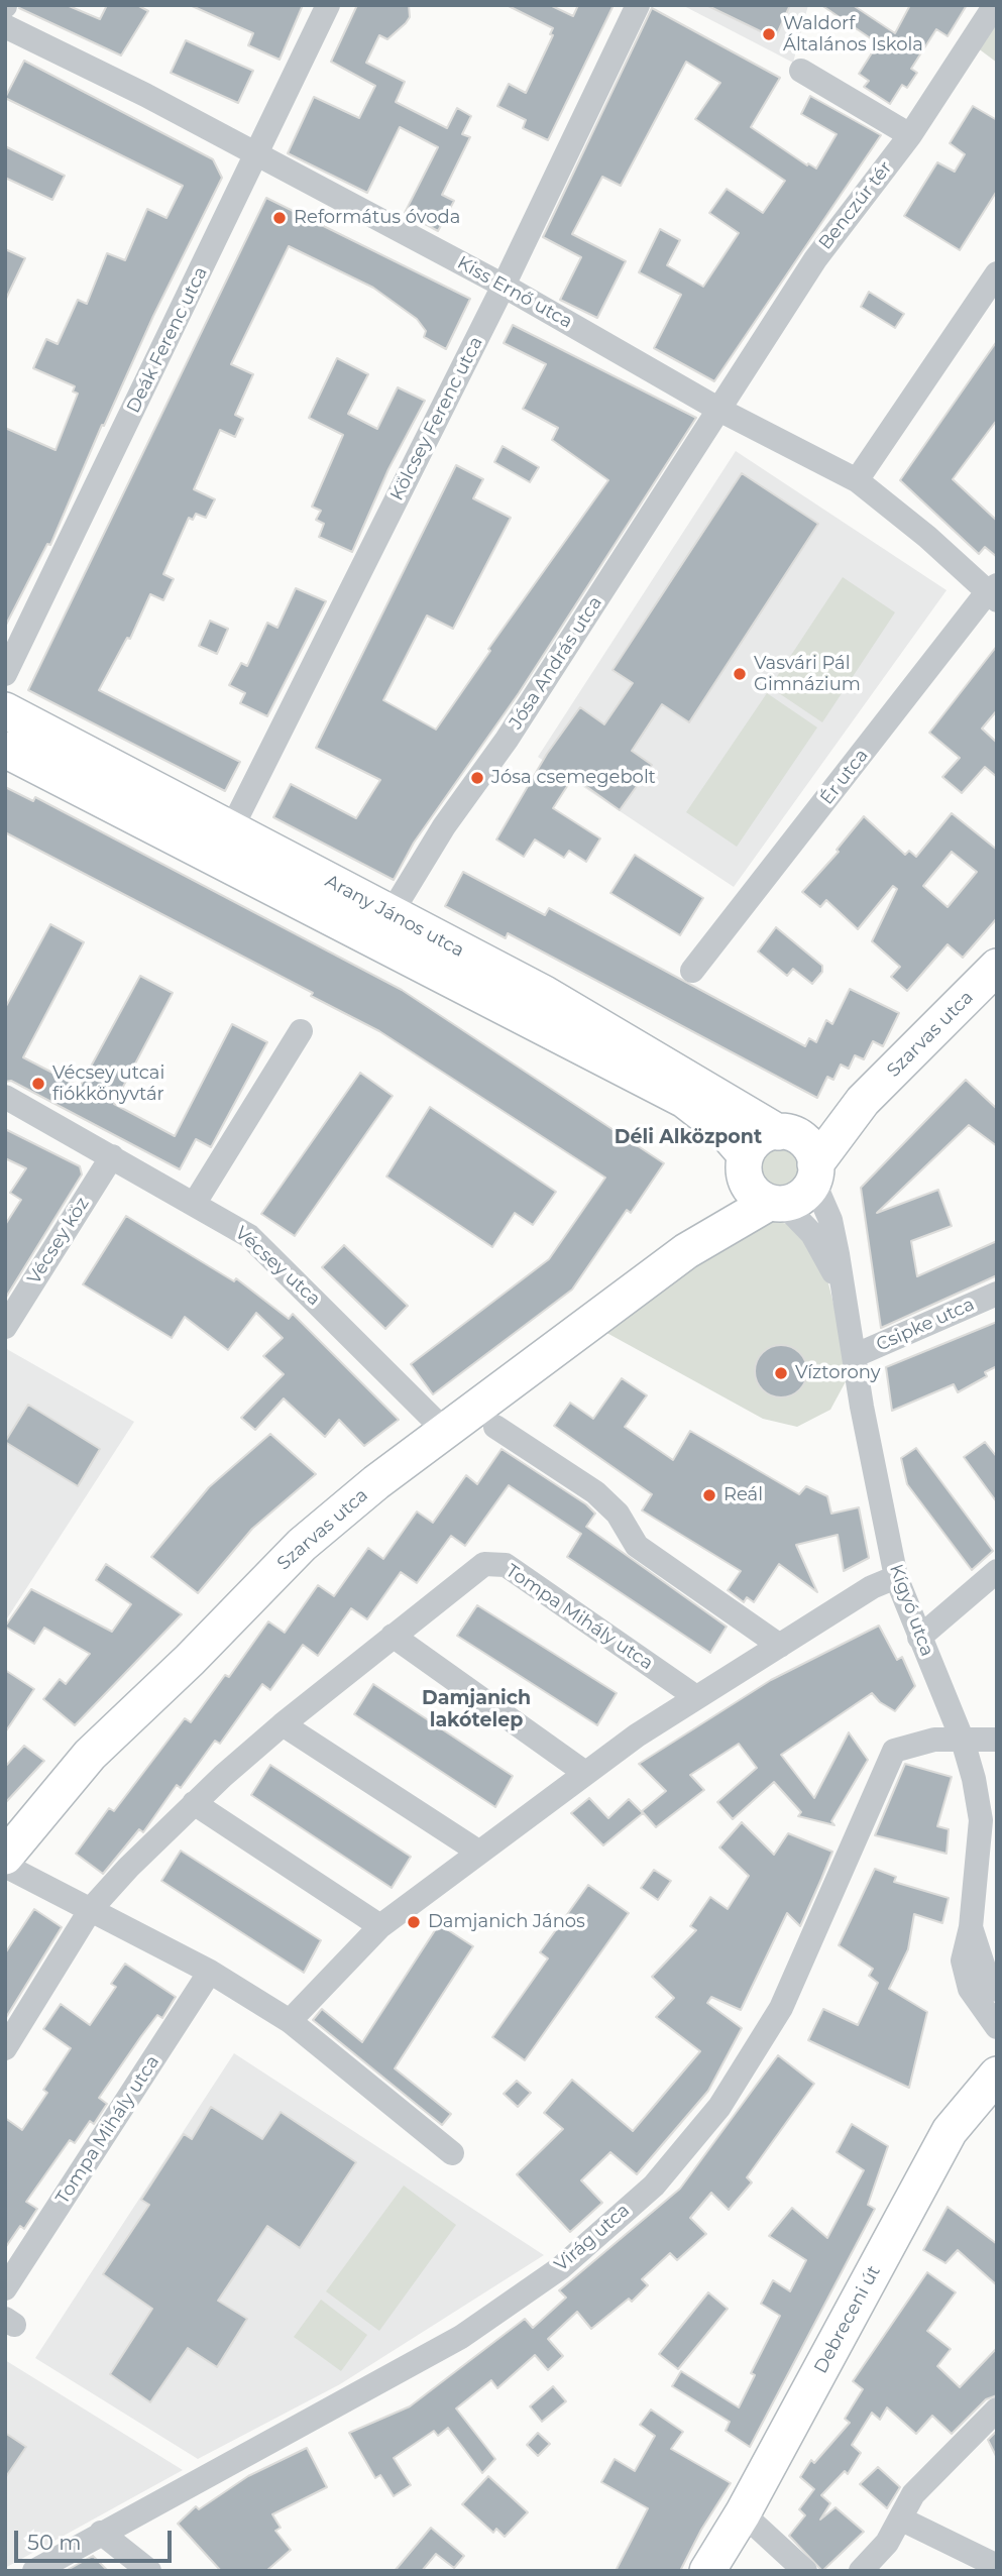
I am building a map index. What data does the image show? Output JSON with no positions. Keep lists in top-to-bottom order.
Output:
{
  "streets": {
    "street": [
      "Benczúr tér",
      "Kiss Ernő utca",
      "Deák Ferenc utca",
      "Kölcsey Ferenc utca",
      "Jósa András utca",
      "Ér utca",
      "Arany János utca",
      "Szarvas utca",
      "Vécsey köz",
      "Vécsey utca",
      "Csipke utca",
      "Kígyó utca",
      "Tompa Mihály utca",
      "Virág utca",
      "Debreceni út"
    ]
  },
  "crossings": [
    ["Benczúr tér", "Kiss Ernő utca"],
    ["Benczúr tér", "Jósa András utca"],
    ["Kiss Ernő utca", "Deák Ferenc utca"],
    ["Kiss Ernő utca", "Kölcsey Ferenc utca"],
    ["Kiss Ernő utca", "Jósa András utca"],
    ["Kiss Ernő utca", "Ér utca"],
    ["Kölcsey Ferenc utca", "Arany János utca"],
    ["Jósa András utca", "Arany János utca"],
    ["Arany János utca", "Szarvas utca"],
    ["Arany János utca", "Kígyó utca"],
    ["Szarvas utca", "Vécsey utca"],
    ["Szarvas utca", "Kígyó utca"],
    ["Vécsey köz", "Vécsey utca"],
    ["Csipke utca", "Kígyó utca"],
    ["Kígyó utca", "Virág utca"]
  ],
  "districts": ["Déli Alközpont", "Damjanich lakótelep"],
  "places": [
    "Waldorf Általános Iskola",
    "Református óvoda",
    "Vasvári Pál Gimnázium",
    "Jósa csemegebolt",
    "Vécsey utcai fiókkönyvtár",
    "Víztorony",
    "Reál",
    "Damjanich János"
  ],
  "scale_bar": "50 m"
}
